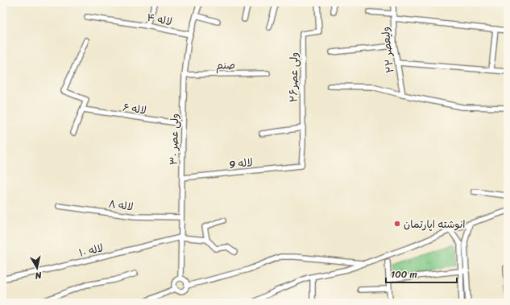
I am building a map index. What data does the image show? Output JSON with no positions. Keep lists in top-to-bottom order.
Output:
{
  "streets": {
    "street": [
      "لاله ۴",
      "ولیعصر ۲۲",
      "صنم",
      "ولی عصر۲۶",
      "لاله ۶",
      "ولی عصر ۳۰",
      "لاله 9",
      "لاله ۸",
      "لاله ۱۰"
    ]
  },
  "crossings": [
    ["لاله ۴", "ولی عصر ۳۰"],
    ["صنم", "ولی عصر ۳۰"],
    ["ولی عصر۲۶", "لاله 9"],
    ["لاله ۶", "ولی عصر ۳۰"],
    ["ولی عصر ۳۰", "لاله 9"],
    ["ولی عصر ۳۰", "لاله ۸"],
    ["ولی عصر ۳۰", "لاله ۱۰"]
  ],
  "places": ["انوشته اپارتمان"],
  "scale_bar": "100 m",
  "north": "bottom"
}
